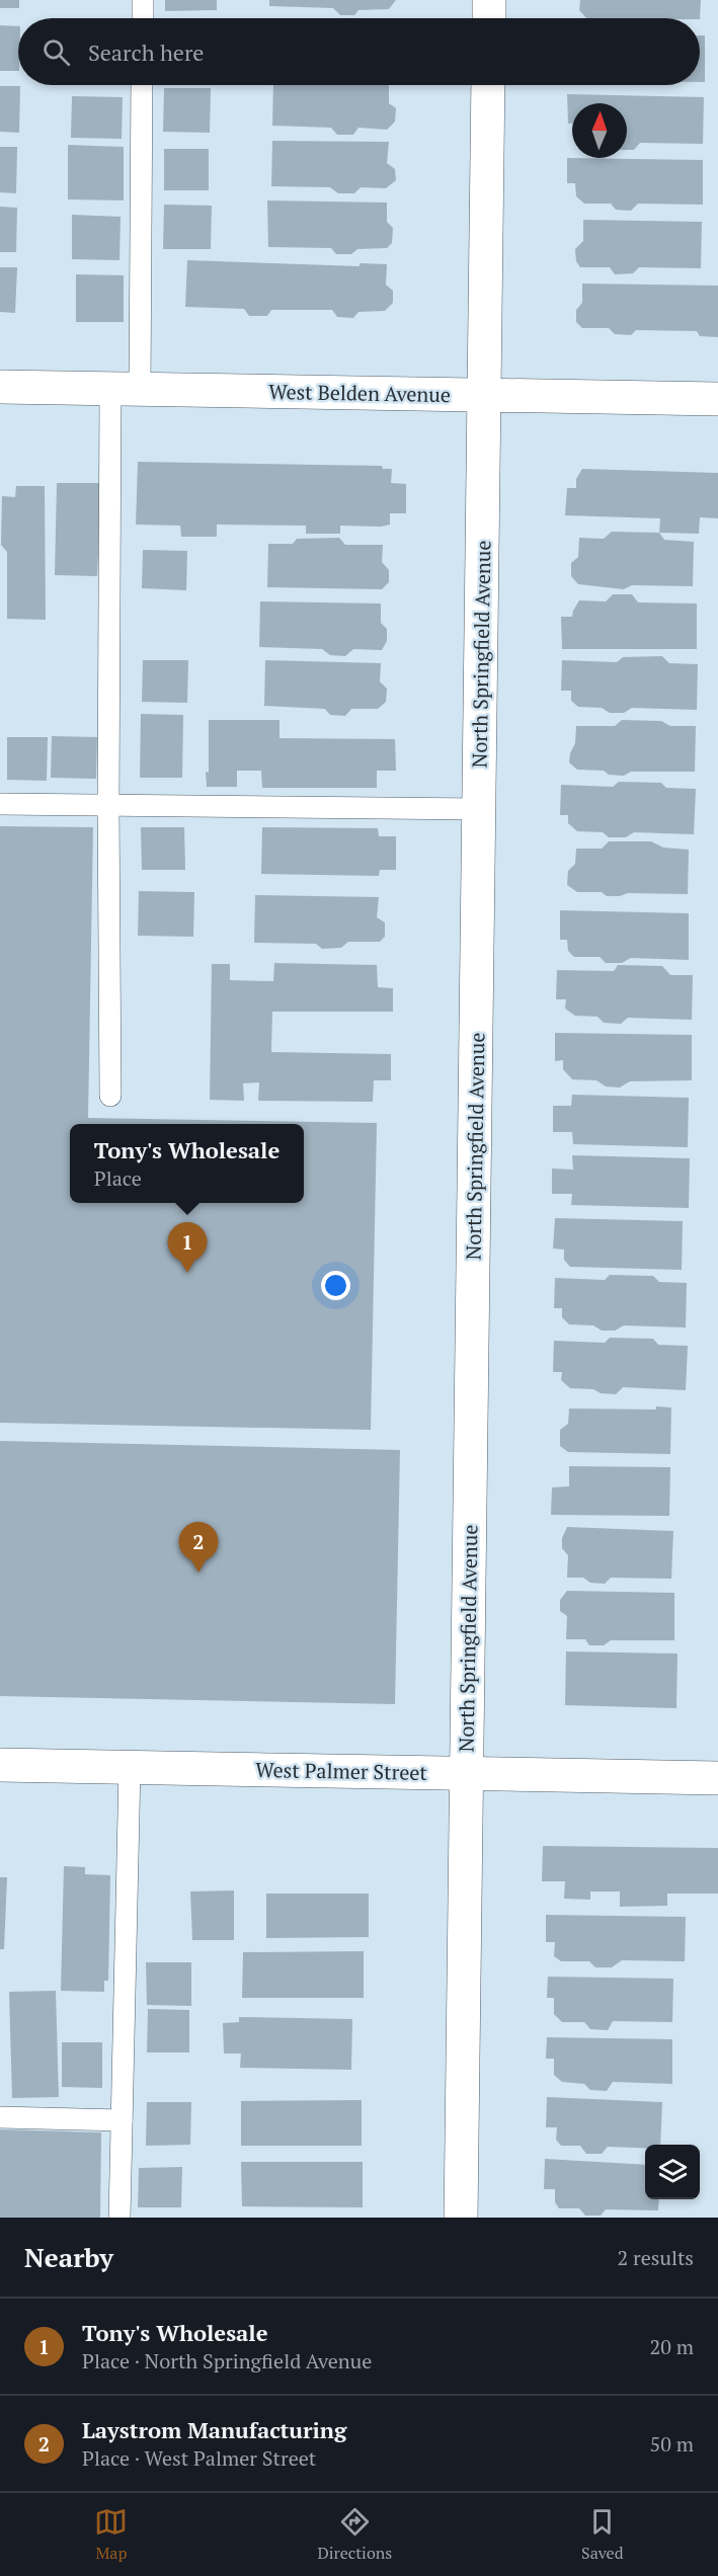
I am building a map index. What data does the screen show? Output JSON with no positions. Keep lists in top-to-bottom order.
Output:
{
  "streets": {
    "street": ["West Belden Avenue", "North Springfield Avenue", "West Palmer Street"]
  },
  "crossings": [
    ["West Belden Avenue", "North Springfield Avenue"],
    ["North Springfield Avenue", "West Palmer Street"]
  ],
  "north": "top",
  "page": {
    "search": "Search here",
    "popup": ["Tony's Wholesale", "Place"],
    "pins": ["1", "2"],
    "heading": ["Nearby", "2 results"],
    "list": [
      {
        "mark": "1",
        "name": "Tony's Wholesale",
        "note": "Place · North Springfield Avenue",
        "value": "20 m"
      },
      {
        "mark": "2",
        "name": "Laystrom Manufacturing",
        "note": "Place · West Palmer Street",
        "value": "50 m"
      }
    ],
    "nav": ["Map", "Directions", "Saved"]
  }
}
